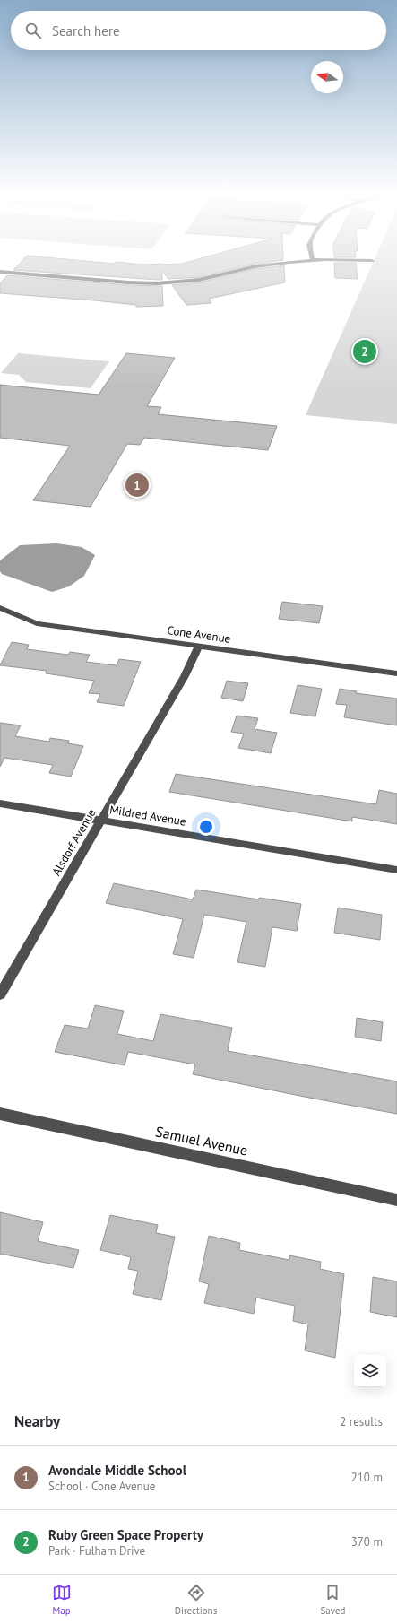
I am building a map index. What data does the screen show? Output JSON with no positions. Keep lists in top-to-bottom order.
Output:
{
  "streets": {
    "street": [
      "Cone Avenue",
      "Mildred Avenue",
      "Alsdorf Avenue",
      "Samuel Avenue"
    ]
  },
  "crossings": [
    ["Cone Avenue", "Alsdorf Avenue"],
    ["Mildred Avenue", "Alsdorf Avenue"]
  ],
  "north": "left",
  "page": {
    "search": "Search here",
    "pins": ["2", "1"],
    "heading": ["Nearby", "2 results"],
    "list": [
      {
        "mark": "1",
        "name": "Avondale Middle School",
        "note": "School · Cone Avenue",
        "value": "210 m"
      },
      {
        "mark": "2",
        "name": "Ruby Green Space Property",
        "note": "Park · Fulham Drive",
        "value": "370 m"
      }
    ],
    "nav": ["Map", "Directions", "Saved"]
  }
}
